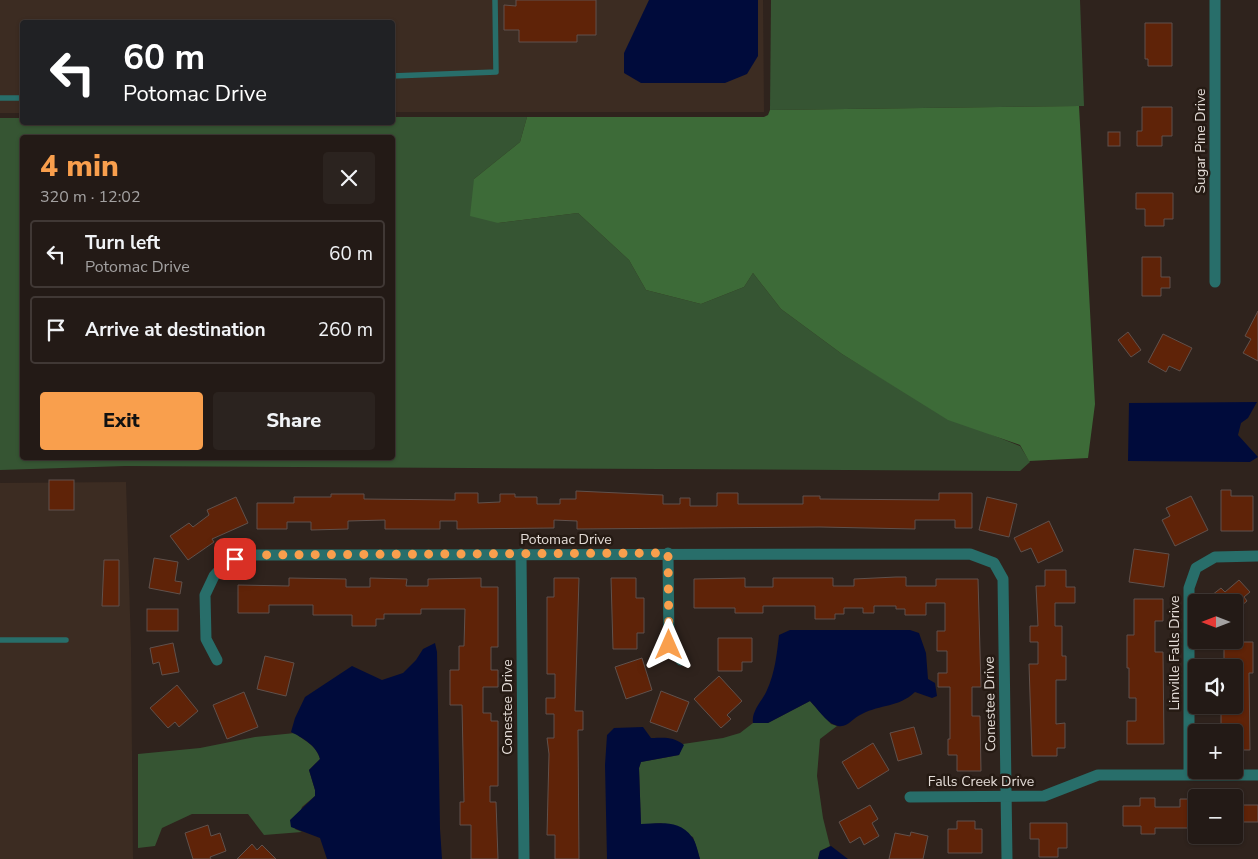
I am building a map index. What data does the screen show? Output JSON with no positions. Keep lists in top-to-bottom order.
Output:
{
  "streets": {
    "street": [
      "Sugar Pine Drive",
      "Potomac Drive",
      "Linville Falls Drive",
      "Conestee Drive",
      "Falls Creek Drive"
    ]
  },
  "crossings": [
    ["Potomac Drive", "Conestee Drive"],
    ["Conestee Drive", "Falls Creek Drive"]
  ],
  "north": "left",
  "page": {
    "turn": ["60 m", "Potomac Drive"],
    "heading": ["4 min", "320 m · 12:02"],
    "list": [
      {
        "name": "Turn left",
        "note": "Potomac Drive",
        "value": "60 m"
      },
      {
        "name": "Arrive at destination",
        "value": "260 m"
      }
    ],
    "buttons": ["Exit", "Share"],
    "map_buttons": ["+", "−"]
  }
}
